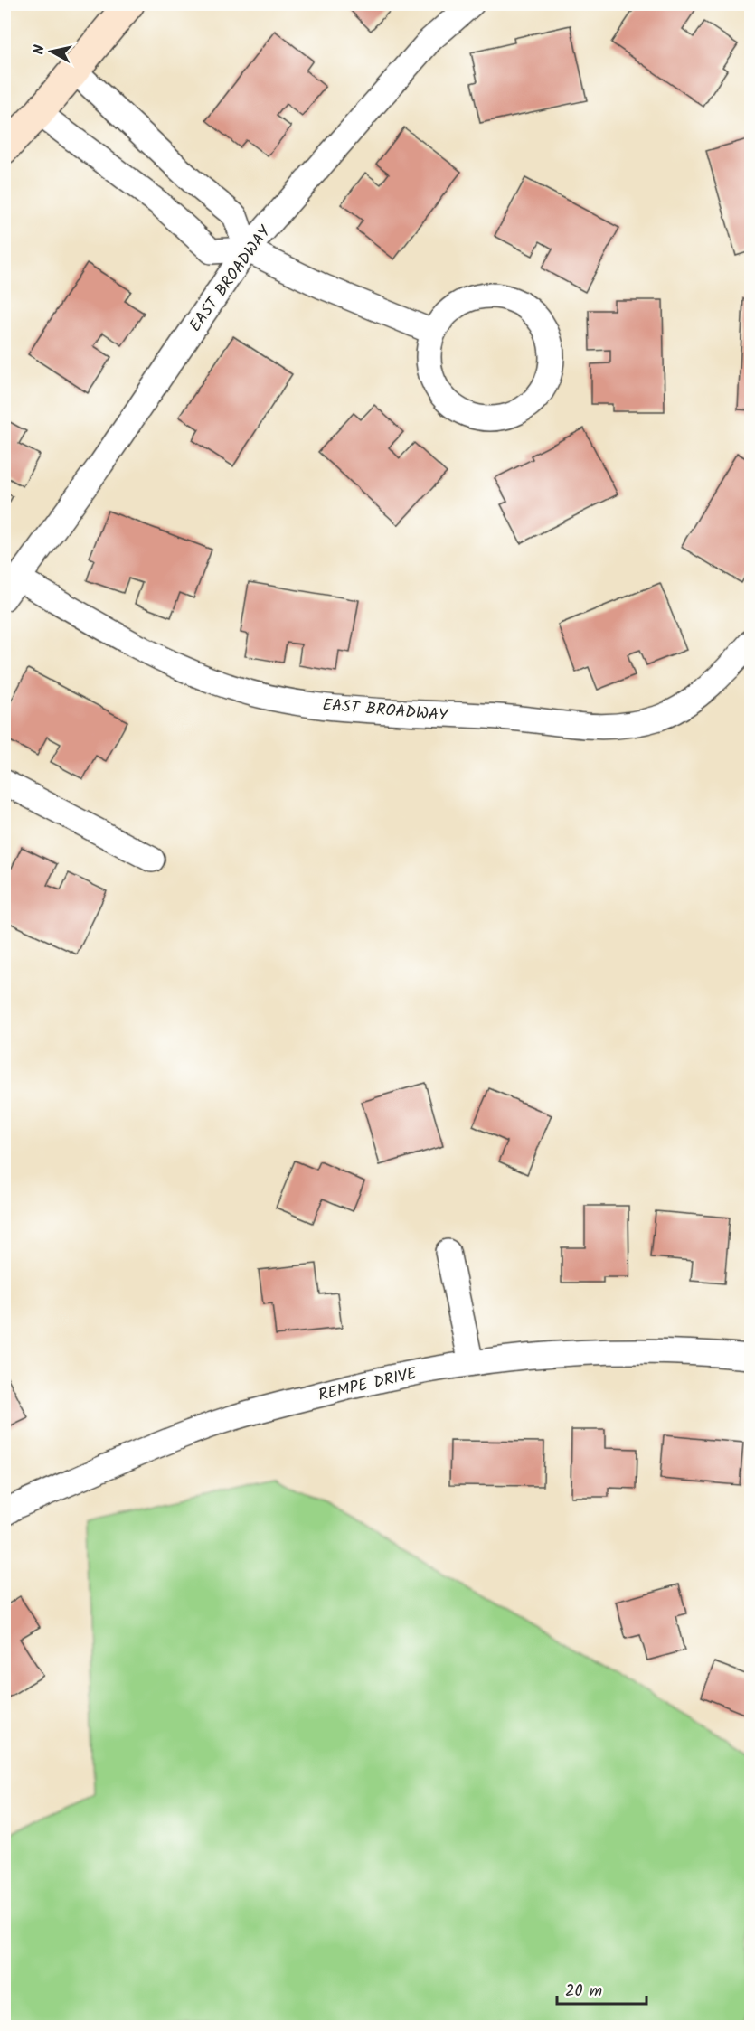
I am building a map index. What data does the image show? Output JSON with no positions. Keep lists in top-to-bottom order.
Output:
{
  "streets": {
    "street": ["EAST BROADWAY", "REMPE DRIVE"]
  },
  "scale_bar": "20 m",
  "north": "left"
}
